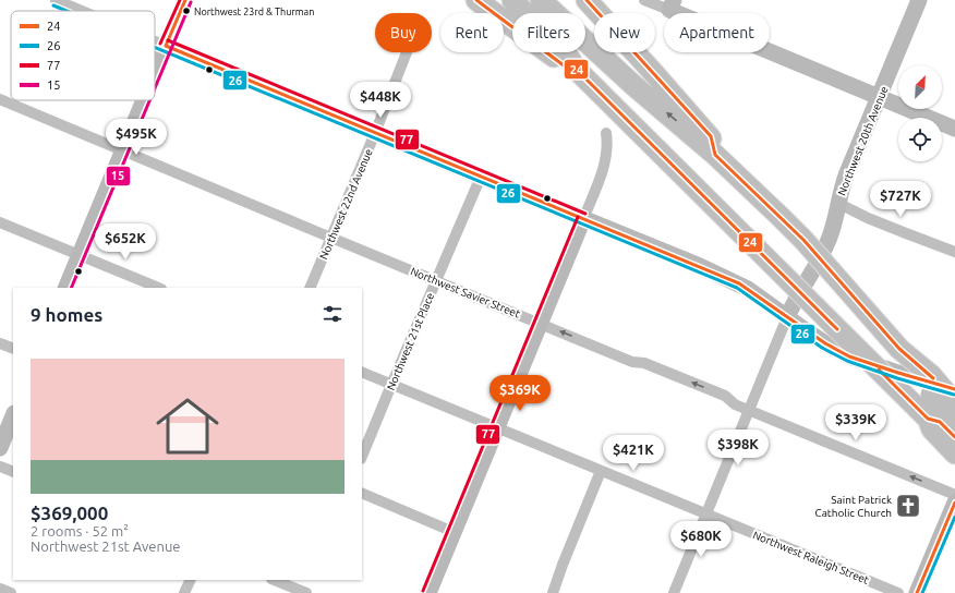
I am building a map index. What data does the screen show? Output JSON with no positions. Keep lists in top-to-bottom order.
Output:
{
  "streets": {
    "street": [
      "Northwest 20th Avenue",
      "Northwest 22nd Avenue",
      "Northwest Savier Street",
      "Northwest 21st Place",
      "Northwest Raleigh Street"
    ]
  },
  "crossings": [
    ["Northwest 20th Avenue", "Northwest Savier Street"],
    ["Northwest 20th Avenue", "Northwest Raleigh Street"],
    ["Northwest 22nd Avenue", "Northwest Savier Street"],
    ["Northwest Savier Street", "Northwest 21st Place"],
    ["Northwest 21st Place", "Northwest Raleigh Street"]
  ],
  "places": {
    "other": ["Northwest 23rd & Thurman"],
    "church": ["Saint Patrick Catholic Church"]
  },
  "lines": [
    "transit line 24",
    "transit line 77",
    "transit line 15",
    "transit line 26"
  ],
  "legend": [
    "24",
    "26",
    "77",
    "15"
  ],
  "north": "top right",
  "page": {
    "chip": [
      "Buy",
      "Rent",
      "Filters",
      "New",
      "Apartment"
    ],
    "price": [
      "$448K",
      "$495K",
      "$727K",
      "$652K",
      "$369K",
      "$339K",
      "$398K",
      "$421K",
      "$680K"
    ],
    "heading": "9 homes",
    "list": [
      {
        "name": "$369,000",
        "note": "2 rooms · 52 m² · Northwest 21st Avenue"
      }
    ]
  }
}
